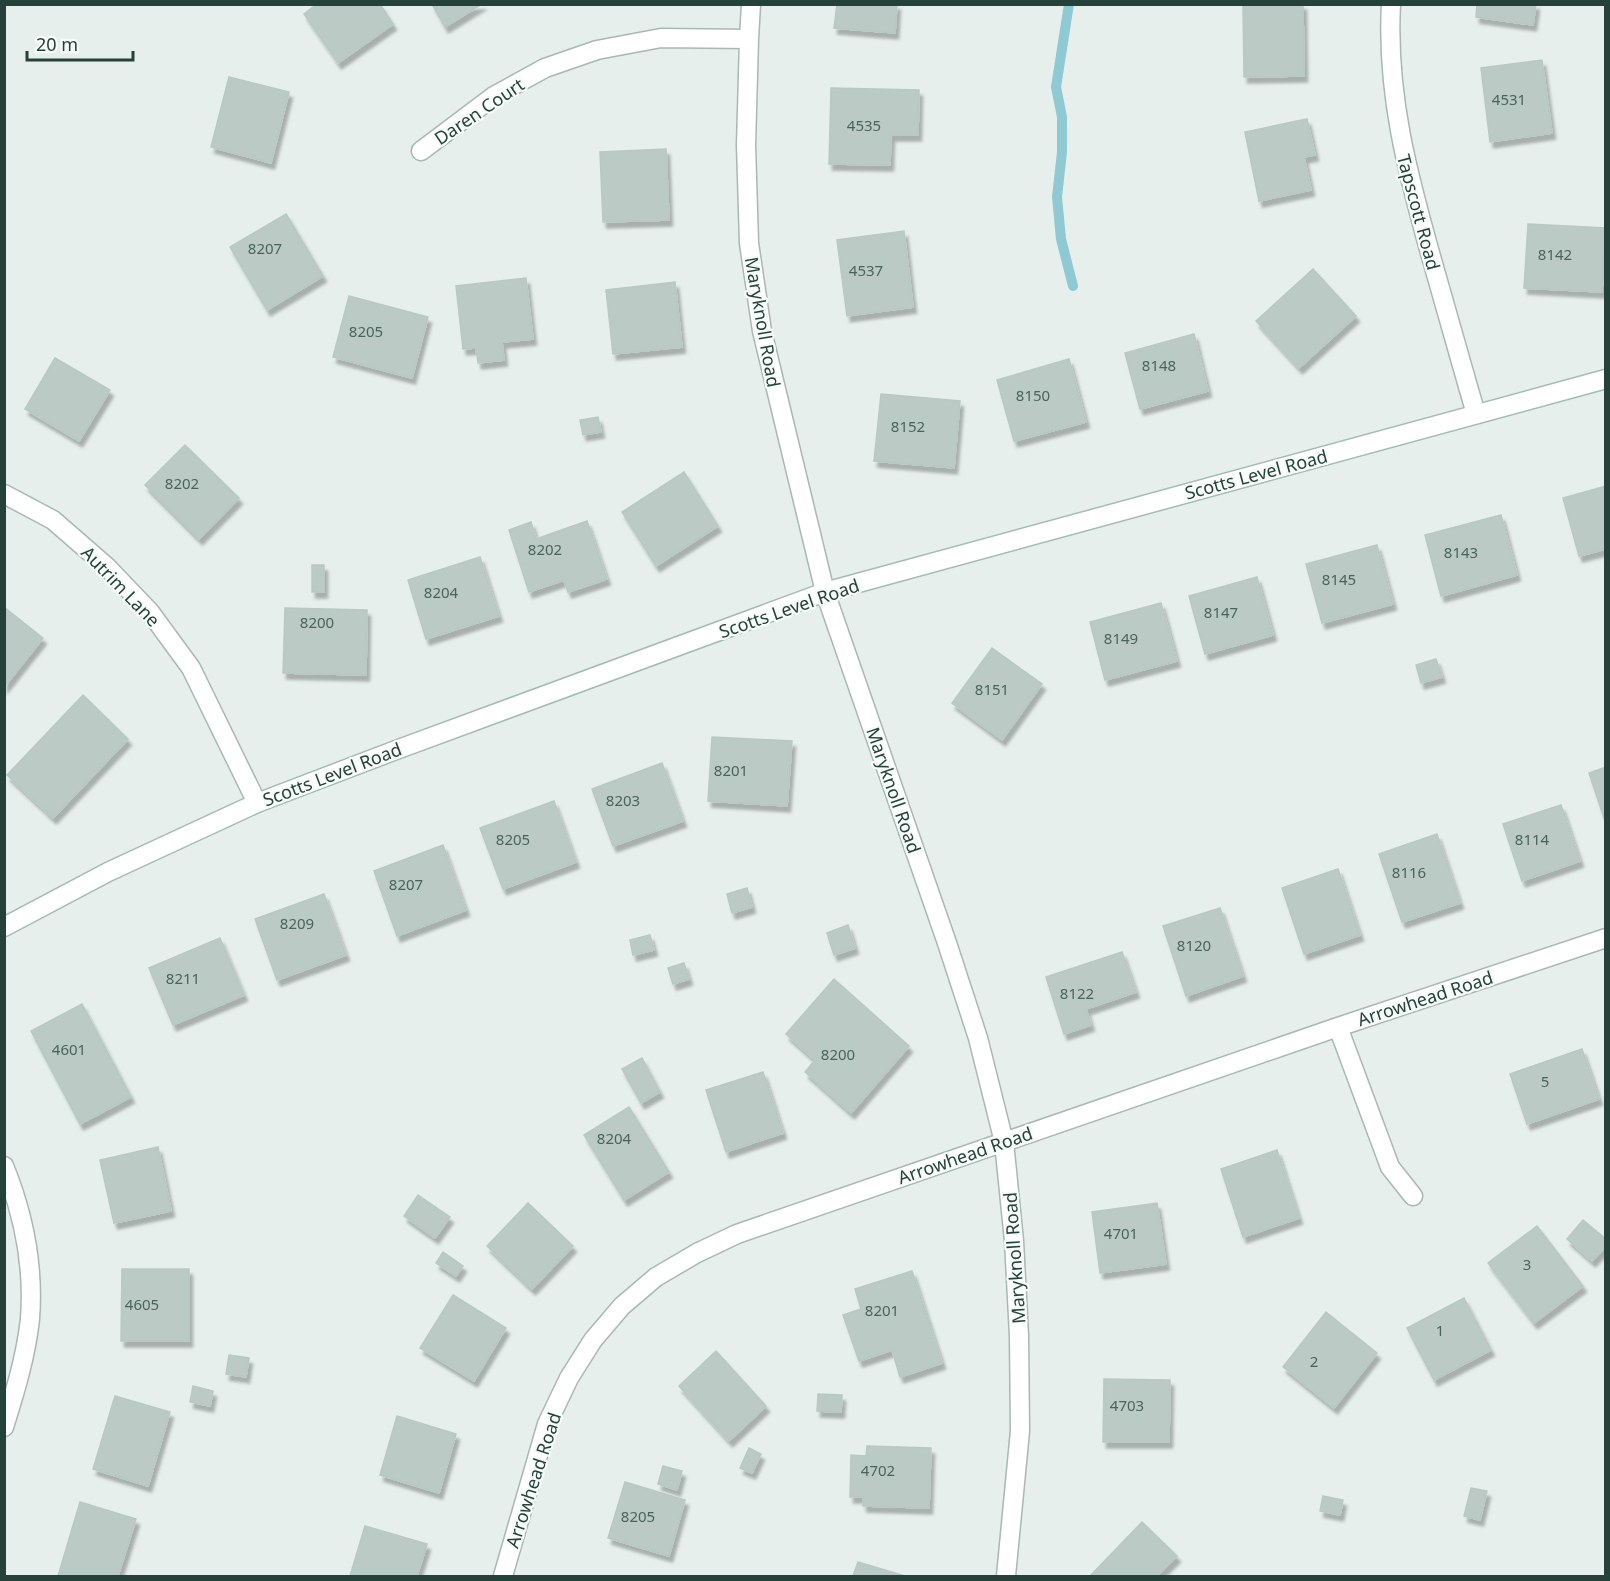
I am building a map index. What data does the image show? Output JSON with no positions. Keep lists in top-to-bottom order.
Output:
{
  "streets": {
    "street": [
      "Daren Court",
      "Tapscott Road",
      "Maryknoll Road",
      "Scotts Level Road",
      "Autrim Lane",
      "Arrowhead Road"
    ]
  },
  "crossings": [
    ["Daren Court", "Maryknoll Road"],
    ["Tapscott Road", "Scotts Level Road"],
    ["Maryknoll Road", "Scotts Level Road"],
    ["Maryknoll Road", "Arrowhead Road"],
    ["Scotts Level Road", "Autrim Lane"]
  ],
  "house_numbers": [
    "4531",
    "4535",
    "8207",
    "8142",
    "4537",
    "8205",
    "8148",
    "8150",
    "8152",
    "8202",
    "8202",
    "8143",
    "8145",
    "8204",
    "8147",
    "8200",
    "8149",
    "8151",
    "8201",
    "8203",
    "8205",
    "8114",
    "8116",
    "8207",
    "8209",
    "8120",
    "8211",
    "8122",
    "4601",
    "8200",
    "5",
    "8204",
    "4701",
    "3",
    "4605",
    "8201",
    "1",
    "2",
    "4703",
    "4702",
    "8205"
  ],
  "scale_bar": "20 m"
}
